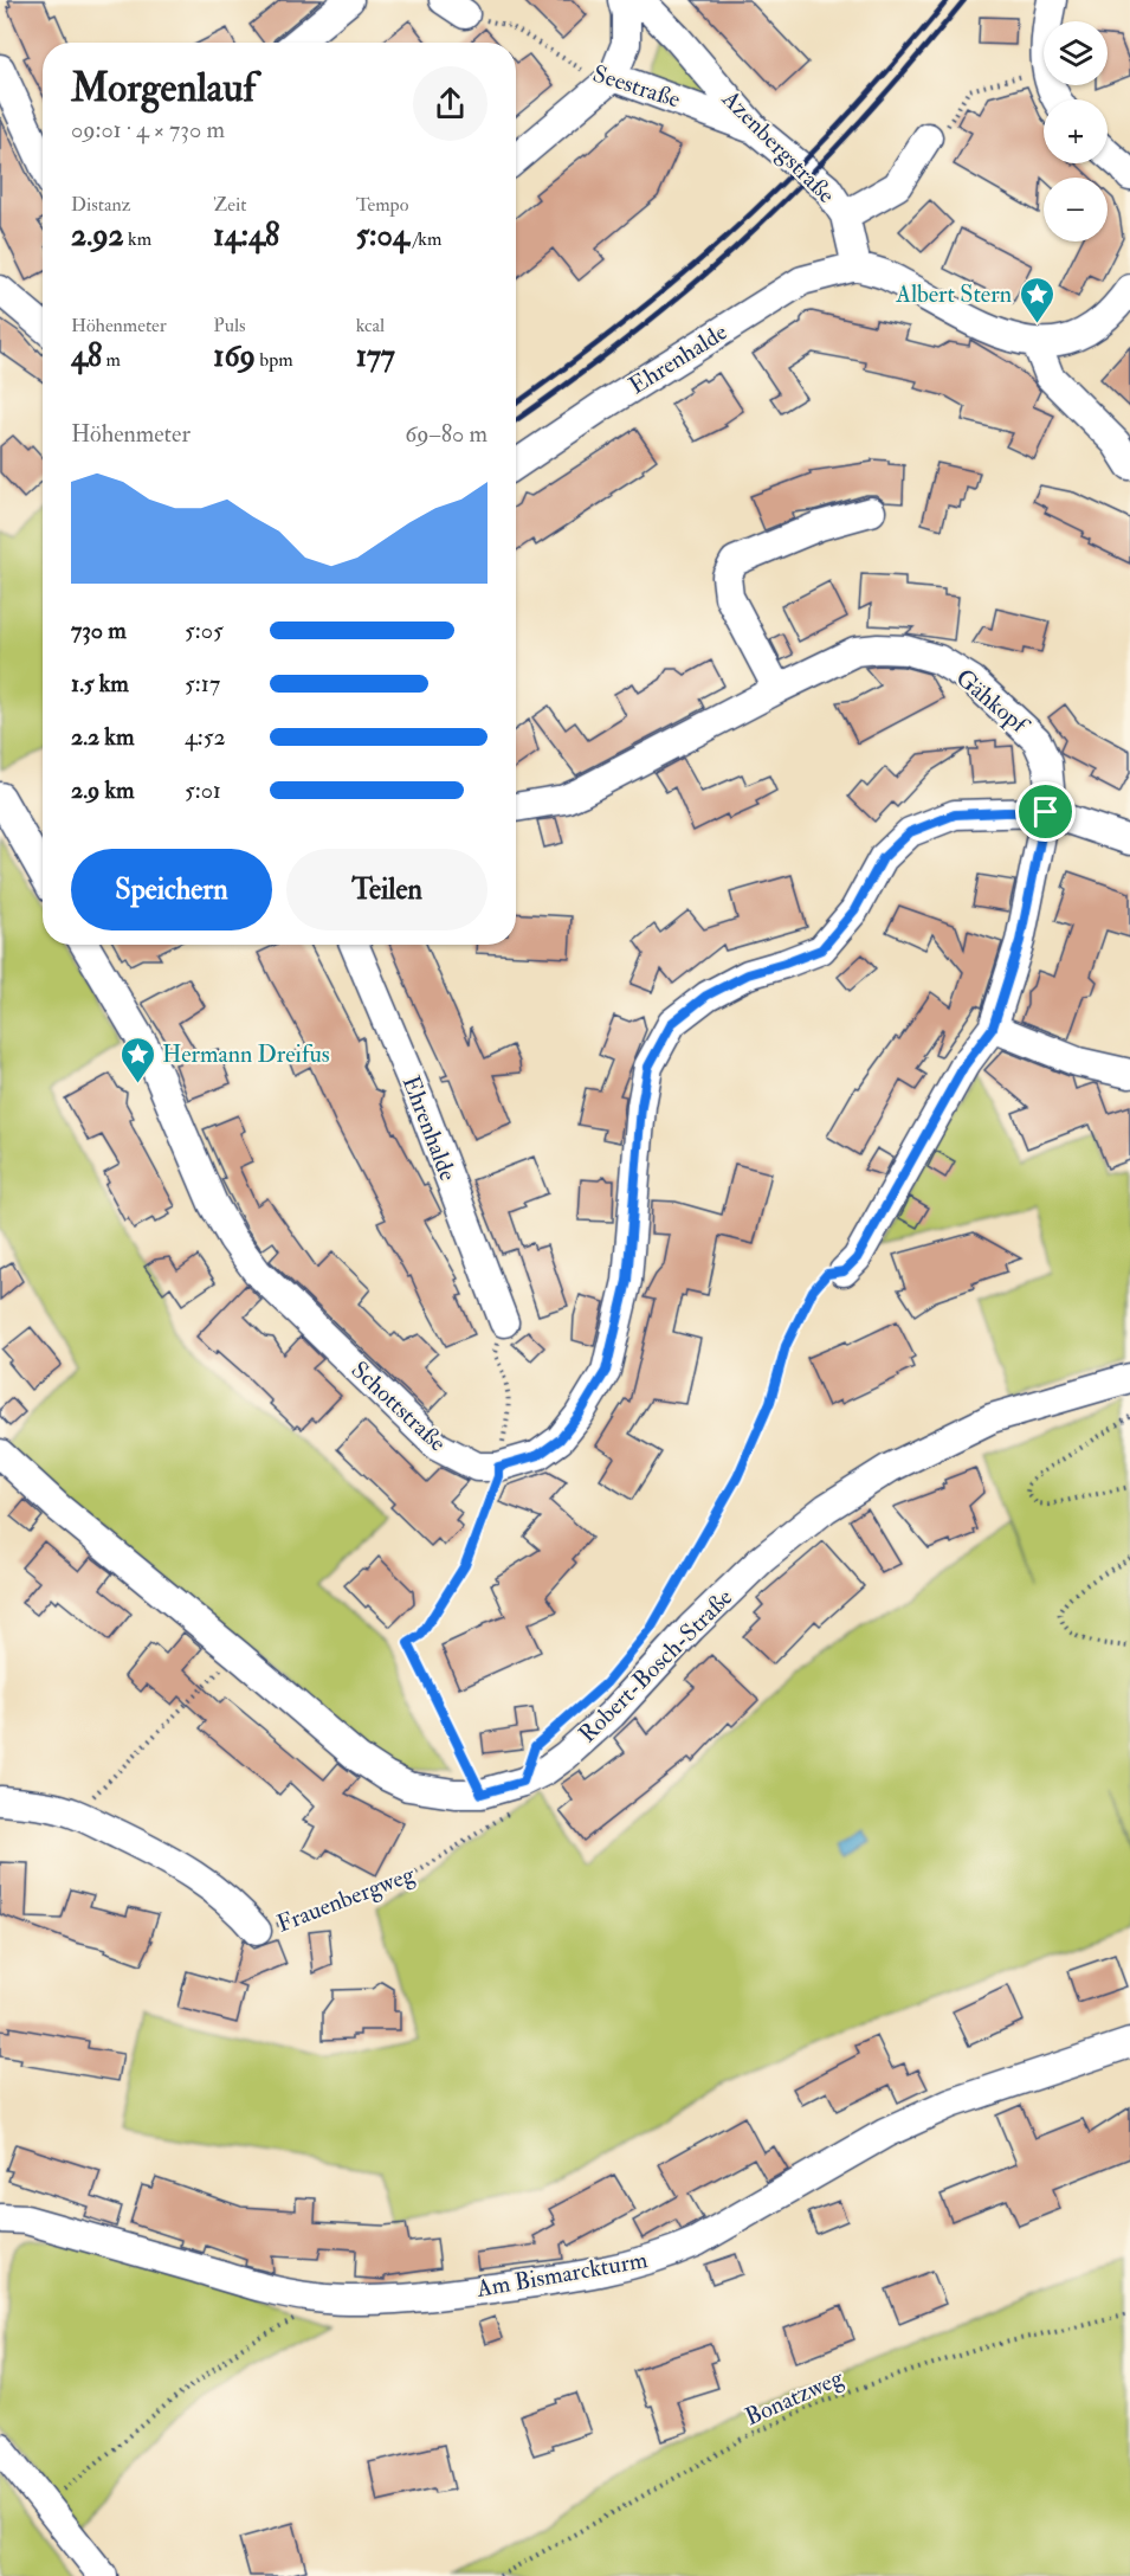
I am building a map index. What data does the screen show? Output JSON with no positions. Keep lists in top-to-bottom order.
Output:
{
  "streets": {
    "street": [
      "Seestraße",
      "Azenbergstraße",
      "Ehrenhalde",
      "Gähkopf",
      "Schottstraße",
      "Robert-Bosch-Straße",
      "Frauenbergweg",
      "Am Bismarckturm"
    ],
    "path": ["Bonatzweg"]
  },
  "crossings": [
    ["Seestraße", "Azenbergstraße"],
    ["Azenbergstraße", "Ehrenhalde"],
    ["Gähkopf", "Schottstraße"]
  ],
  "places": {
    "place": ["Albert Stern", "Hermann Dreifus"]
  },
  "page": {
    "map_buttons": ["+", "−"],
    "heading": ["Morgenlauf", "09:01 · 4 × 730 m"],
    "stats": [
      ["Distanz", "2.92 km"],
      ["Zeit", "14:48"],
      ["Tempo", "5:04 /km"],
      ["Höhenmeter", "48 m"],
      ["Puls", "169 bpm"],
      ["kcal", "177"]
    ],
    "chart": ["Höhenmeter", "69–80 m"],
    "list": [
      {
        "name": "730 m",
        "note": "5:05"
      },
      {
        "name": "1.5 km",
        "note": "5:17"
      },
      {
        "name": "2.2 km",
        "note": "4:52"
      },
      {
        "name": "2.9 km",
        "note": "5:01"
      }
    ],
    "buttons": ["Speichern", "Teilen"]
  }
}
